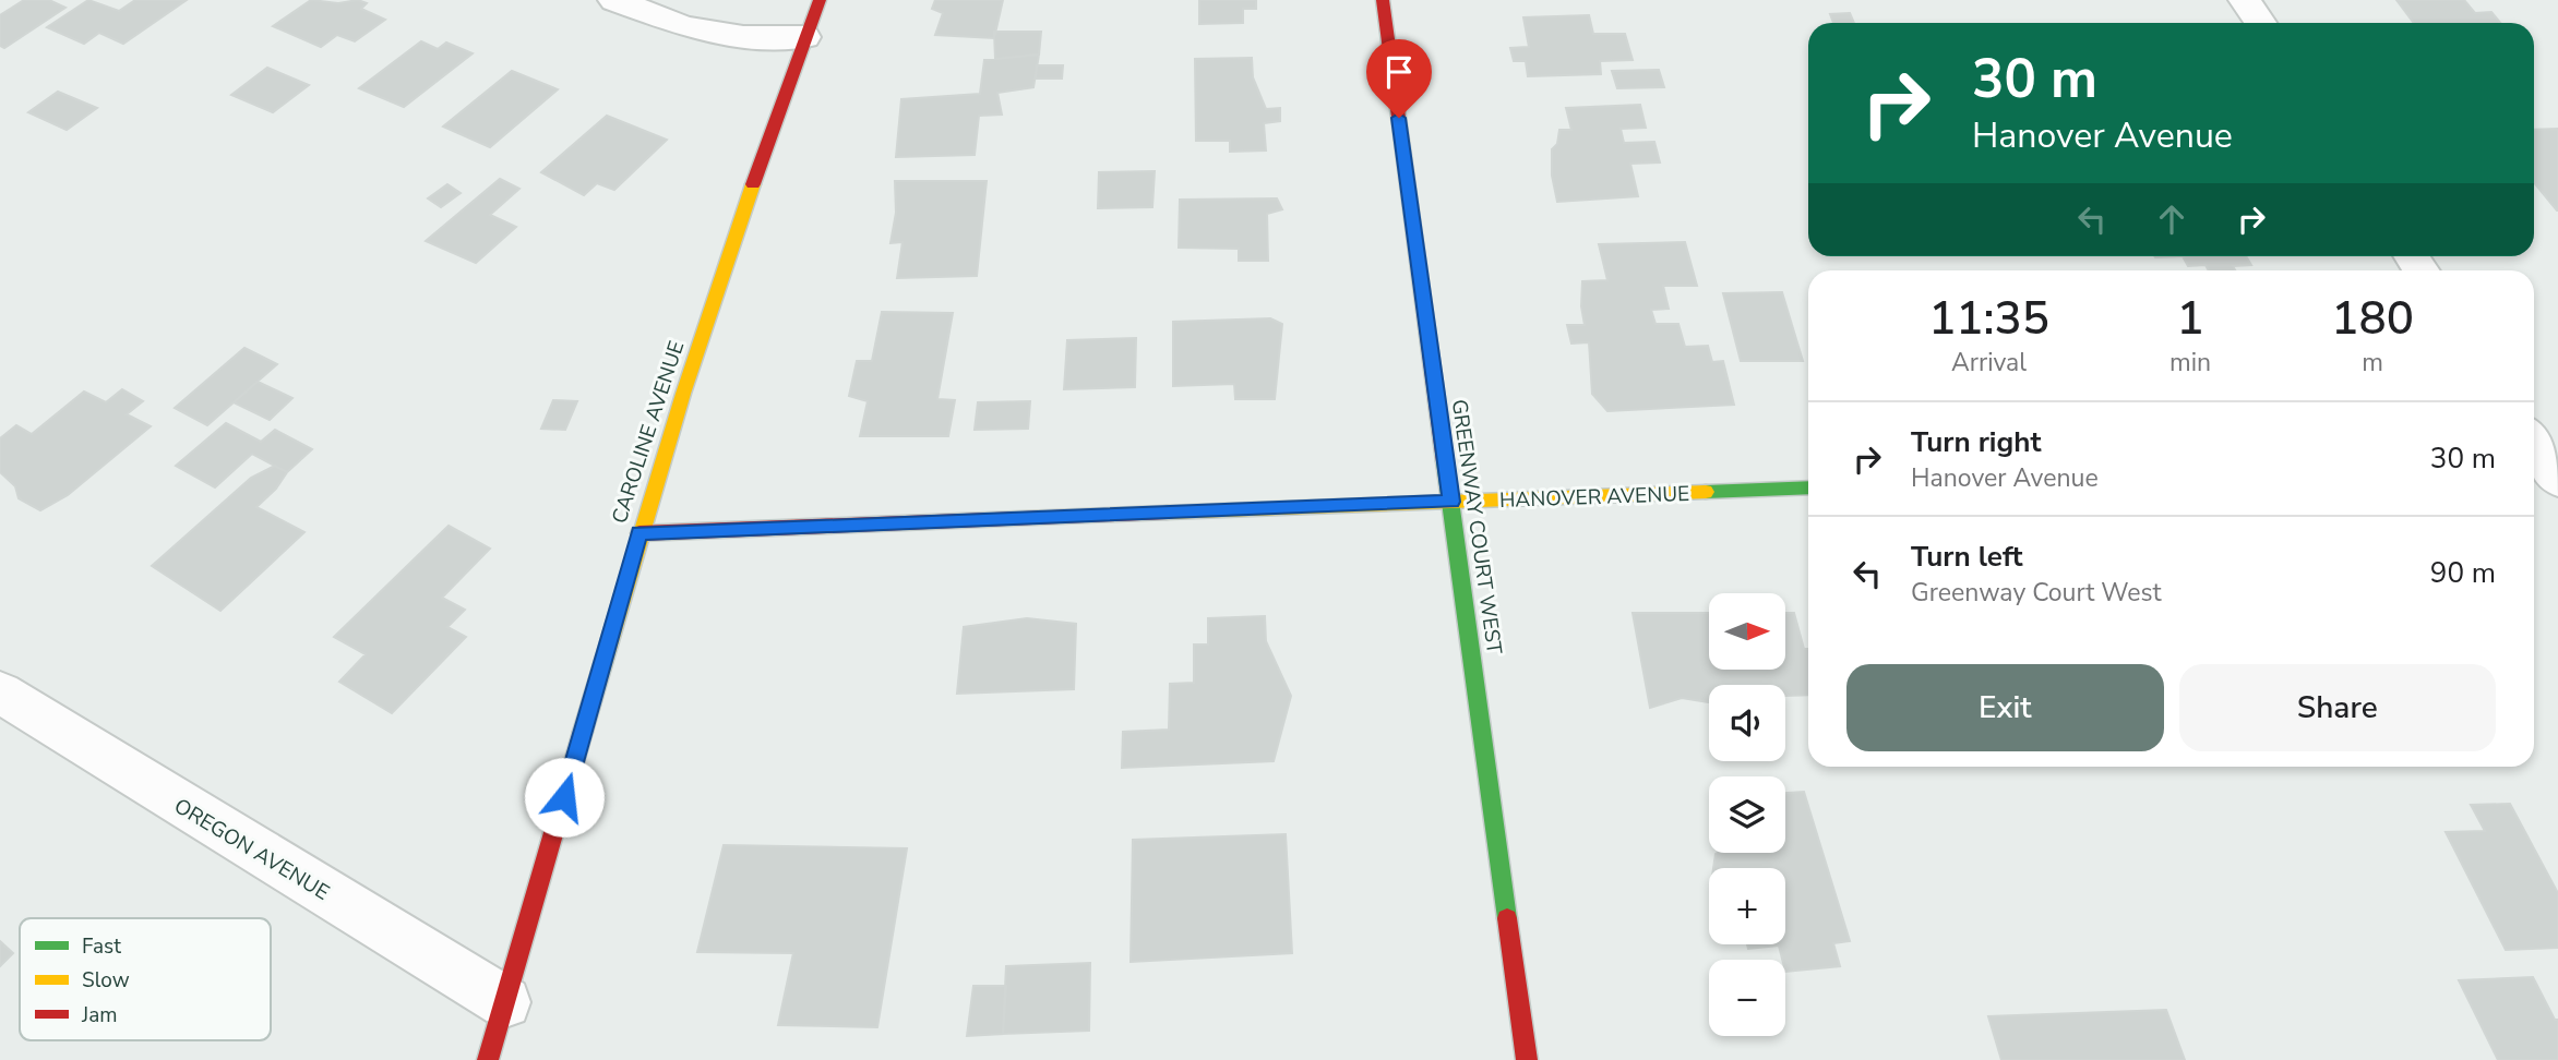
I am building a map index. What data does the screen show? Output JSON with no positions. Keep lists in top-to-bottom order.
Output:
{
  "streets": {
    "street": [
      "CAROLINE AVENUE",
      "HANOVER AVENUE",
      "GREENWAY COURT WEST",
      "OREGON AVENUE"
    ]
  },
  "crossings": [
    ["CAROLINE AVENUE", "HANOVER AVENUE"],
    ["CAROLINE AVENUE", "OREGON AVENUE"],
    ["HANOVER AVENUE", "GREENWAY COURT WEST"]
  ],
  "legend": ["Fast", "Slow", "Jam"],
  "north": "right",
  "page": {
    "turn": ["30 m", "Hanover Avenue"],
    "eta": [
      "11:35",
      "Arrival",
      "1",
      "min",
      "180",
      "m"
    ],
    "list": [
      {
        "name": "Turn right",
        "note": "Hanover Avenue",
        "value": "30 m"
      },
      {
        "name": "Turn left",
        "note": "Greenway Court West",
        "value": "90 m"
      }
    ],
    "map_buttons": ["+", "−"],
    "buttons": ["Exit", "Share"]
  }
}
